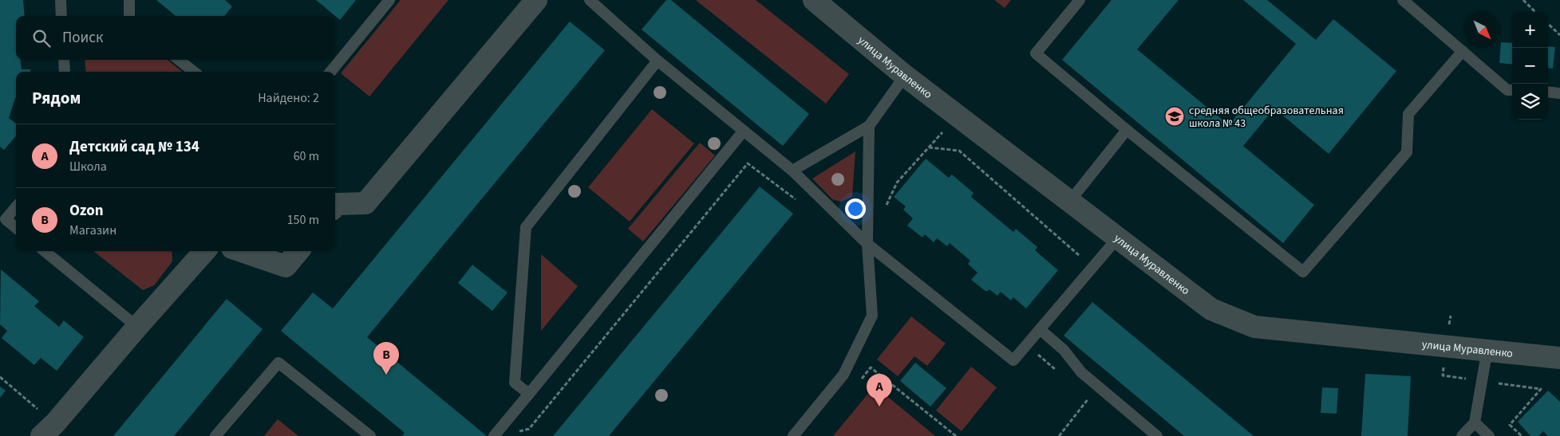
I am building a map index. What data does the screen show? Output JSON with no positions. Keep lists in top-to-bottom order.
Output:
{
  "streets": {
    "street": ["улица Муравленко"]
  },
  "places": {
    "school or university": ["средняя общеобразовательная школа № 43"]
  },
  "north": "bottom right",
  "page": {
    "map_buttons": ["+", "−"],
    "search": "Поиск",
    "heading": ["Рядом", "Найдено: 2"],
    "list": [
      {
        "mark": "A",
        "name": "Детский сад № 134",
        "note": "Школа",
        "value": "60 m"
      },
      {
        "mark": "B",
        "name": "Ozon",
        "note": "Магазин",
        "value": "150 m"
      }
    ],
    "pins": ["B", "A"]
  }
}
